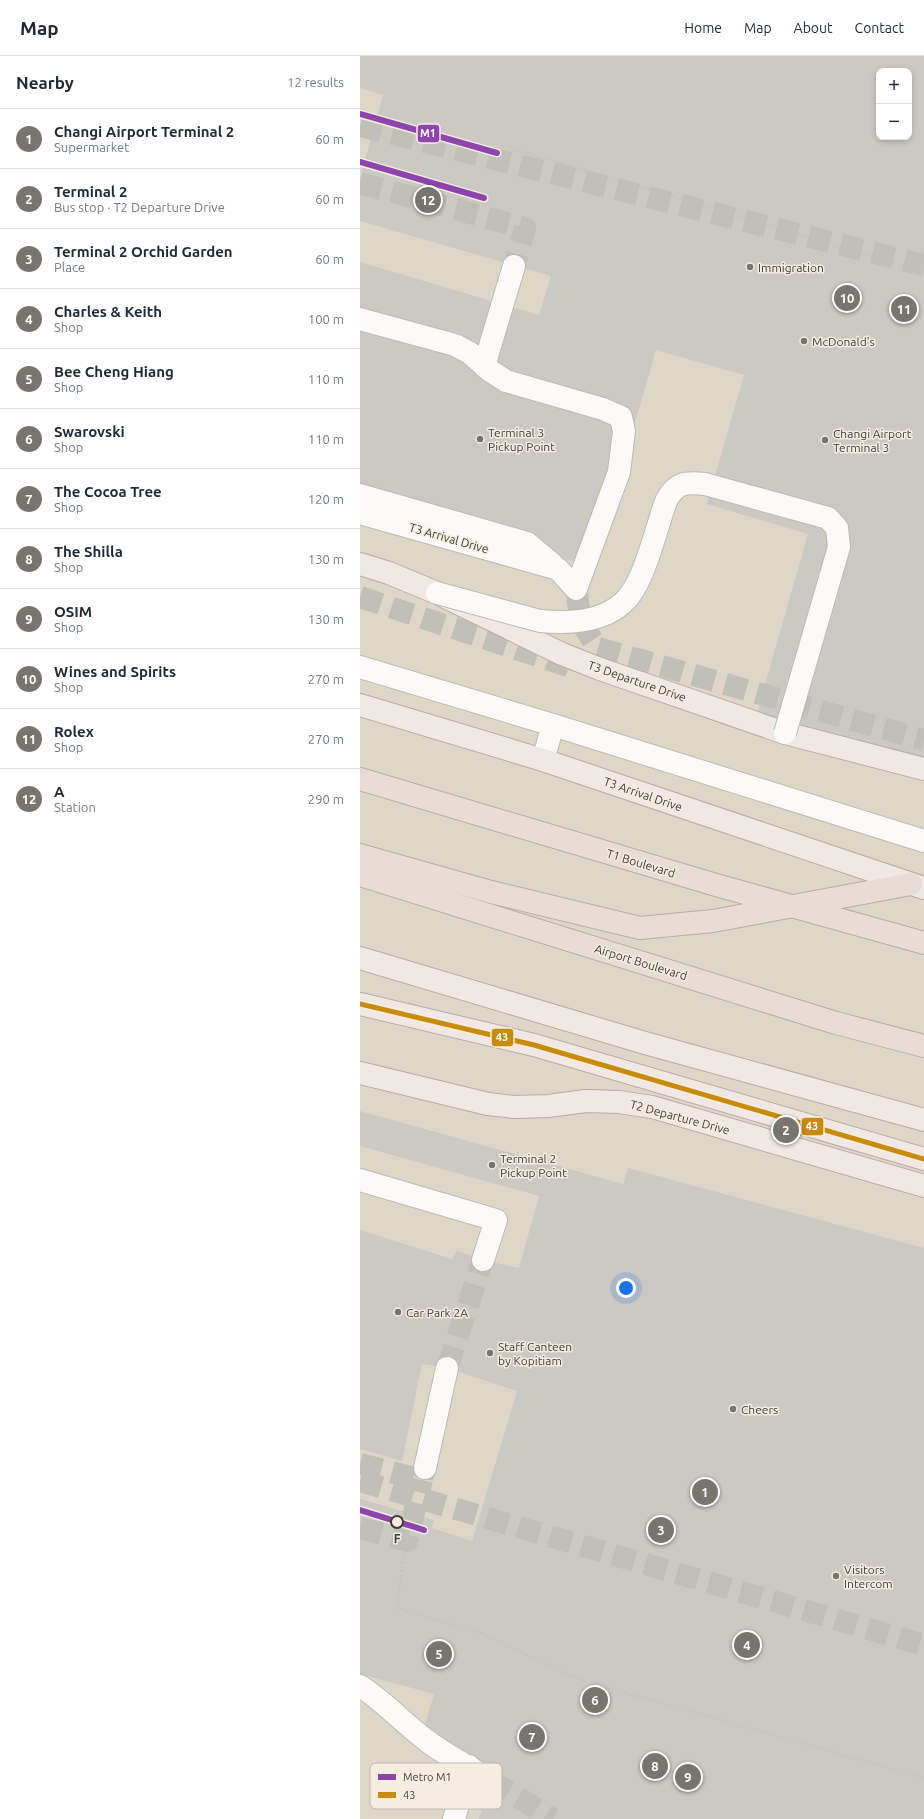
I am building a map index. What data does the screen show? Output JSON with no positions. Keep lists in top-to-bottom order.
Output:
{
  "streets": {
    "highway": ["T1 Boulevard", "Airport Boulevard"],
    "main road": ["T3 Arrival Drive", "T3 Departure Drive", "T2 Departure Drive"]
  },
  "places": [
    "Immigration",
    "McDonald's",
    "Terminal 3 Pickup Point",
    "Changi Airport Terminal 3",
    "Terminal 2 Pickup Point",
    "Car Park 2A",
    "Staff Canteen by Kopitiam",
    "Cheers",
    "F",
    "Visitors Intercom"
  ],
  "lines": ["metro line M1", "transit line 43"],
  "legend": ["Metro M1", "43"],
  "page": {
    "header": "Map",
    "nav": [
      "Home",
      "Map",
      "About",
      "Contact"
    ],
    "heading": ["Nearby", "12 results"],
    "map_buttons": ["+", "−"],
    "list": [
      {
        "mark": "1",
        "name": "Changi Airport Terminal 2",
        "note": "Supermarket",
        "value": "60 m"
      },
      {
        "mark": "2",
        "name": "Terminal 2",
        "note": "Bus stop · T2 Departure Drive",
        "value": "60 m"
      },
      {
        "mark": "3",
        "name": "Terminal 2 Orchid Garden",
        "note": "Place",
        "value": "60 m"
      },
      {
        "mark": "4",
        "name": "Charles & Keith",
        "note": "Shop",
        "value": "100 m"
      },
      {
        "mark": "5",
        "name": "Bee Cheng Hiang",
        "note": "Shop",
        "value": "110 m"
      },
      {
        "mark": "6",
        "name": "Swarovski",
        "note": "Shop",
        "value": "110 m"
      },
      {
        "mark": "7",
        "name": "The Cocoa Tree",
        "note": "Shop",
        "value": "120 m"
      },
      {
        "mark": "8",
        "name": "The Shilla",
        "note": "Shop",
        "value": "130 m"
      },
      {
        "mark": "9",
        "name": "OSIM",
        "note": "Shop",
        "value": "130 m"
      },
      {
        "mark": "10",
        "name": "Wines and Spirits",
        "note": "Shop",
        "value": "270 m"
      },
      {
        "mark": "11",
        "name": "Rolex",
        "note": "Shop",
        "value": "270 m"
      },
      {
        "mark": "12",
        "name": "A",
        "note": "Station",
        "value": "290 m"
      }
    ],
    "pins": [
      "12",
      "10",
      "11",
      "2",
      "1",
      "3",
      "4",
      "5",
      "6",
      "7",
      "8",
      "9"
    ]
  }
}
